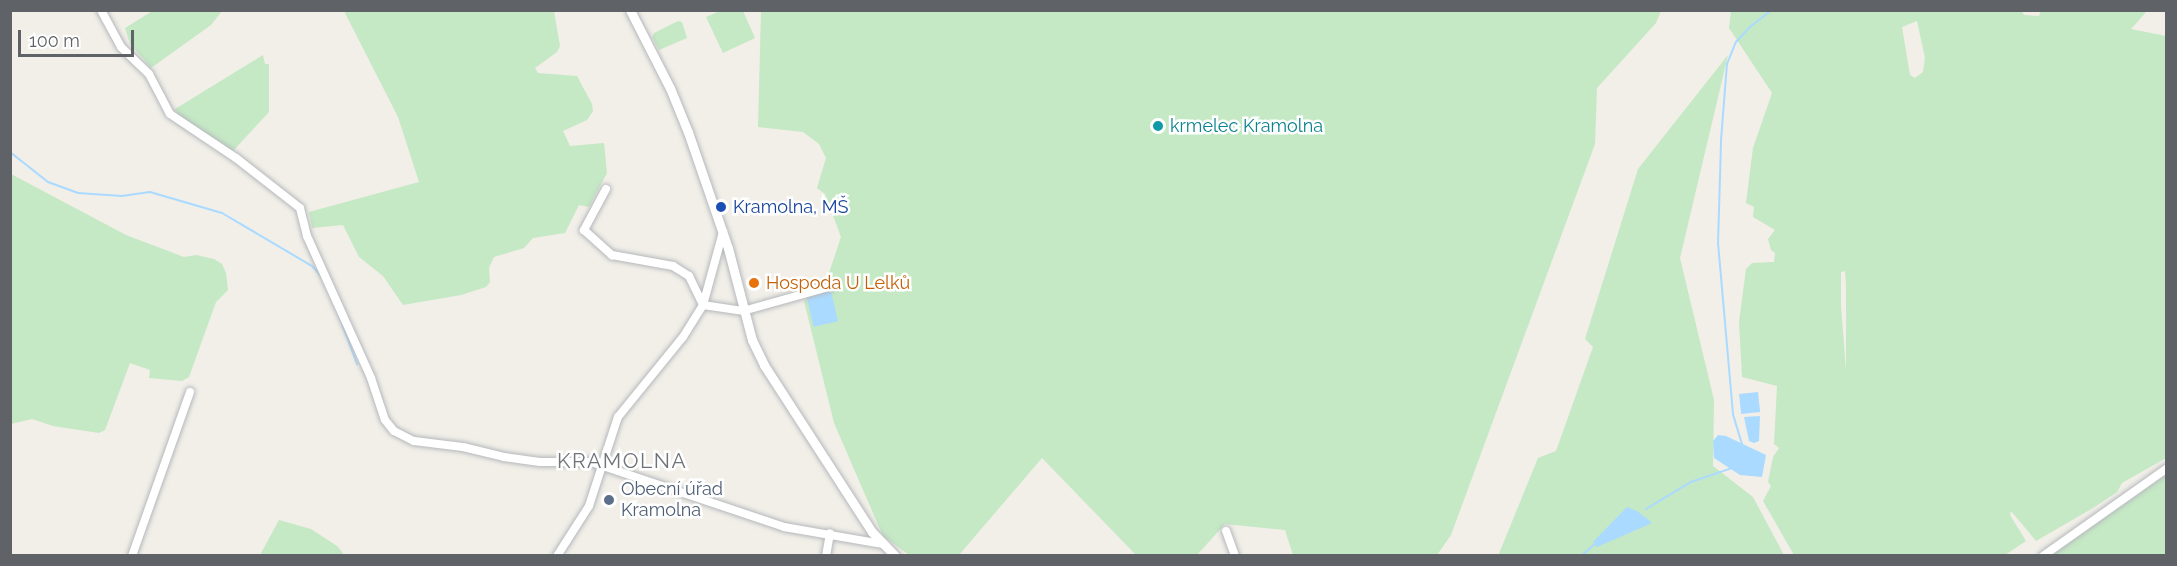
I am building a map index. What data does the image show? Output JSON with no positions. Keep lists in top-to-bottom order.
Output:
{
  "districts": ["KRAMOLNA"],
  "places": [
    "krmelec Kramolna",
    "Kramolna, MŠ",
    "Hospoda U Lelků",
    "Obecní úřad Kramolna"
  ],
  "scale_bar": "100 m"
}
